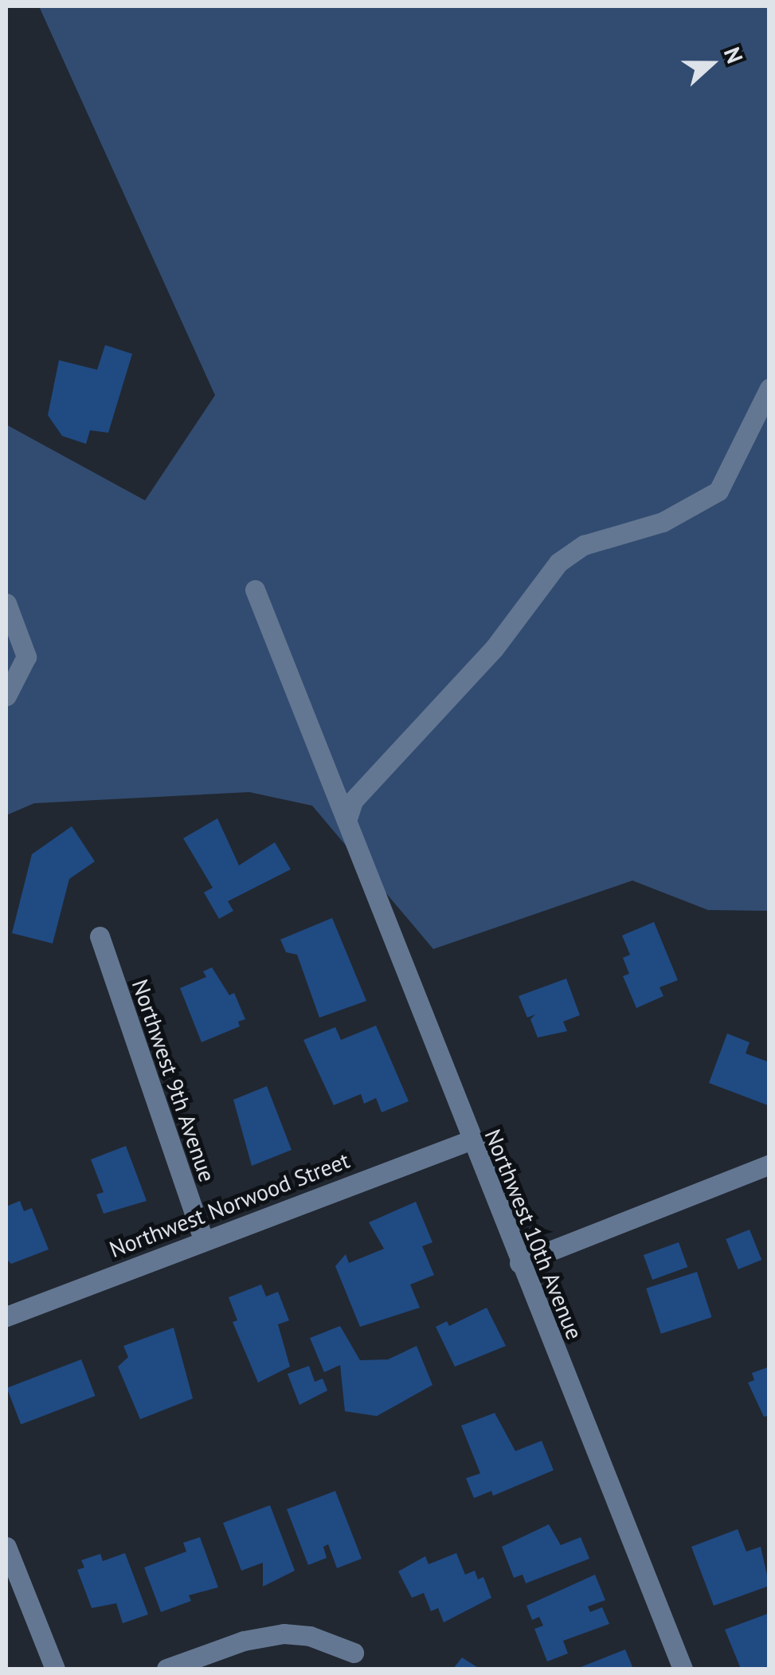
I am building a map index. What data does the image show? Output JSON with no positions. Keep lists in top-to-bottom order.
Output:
{
  "streets": {
    "street": ["Northwest 9th Avenue", "Northwest Norwood Street", "Northwest 10th Avenue"]
  },
  "crossings": [
    ["Northwest 9th Avenue", "Northwest Norwood Street"],
    ["Northwest Norwood Street", "Northwest 10th Avenue"]
  ],
  "north": "right"
}
